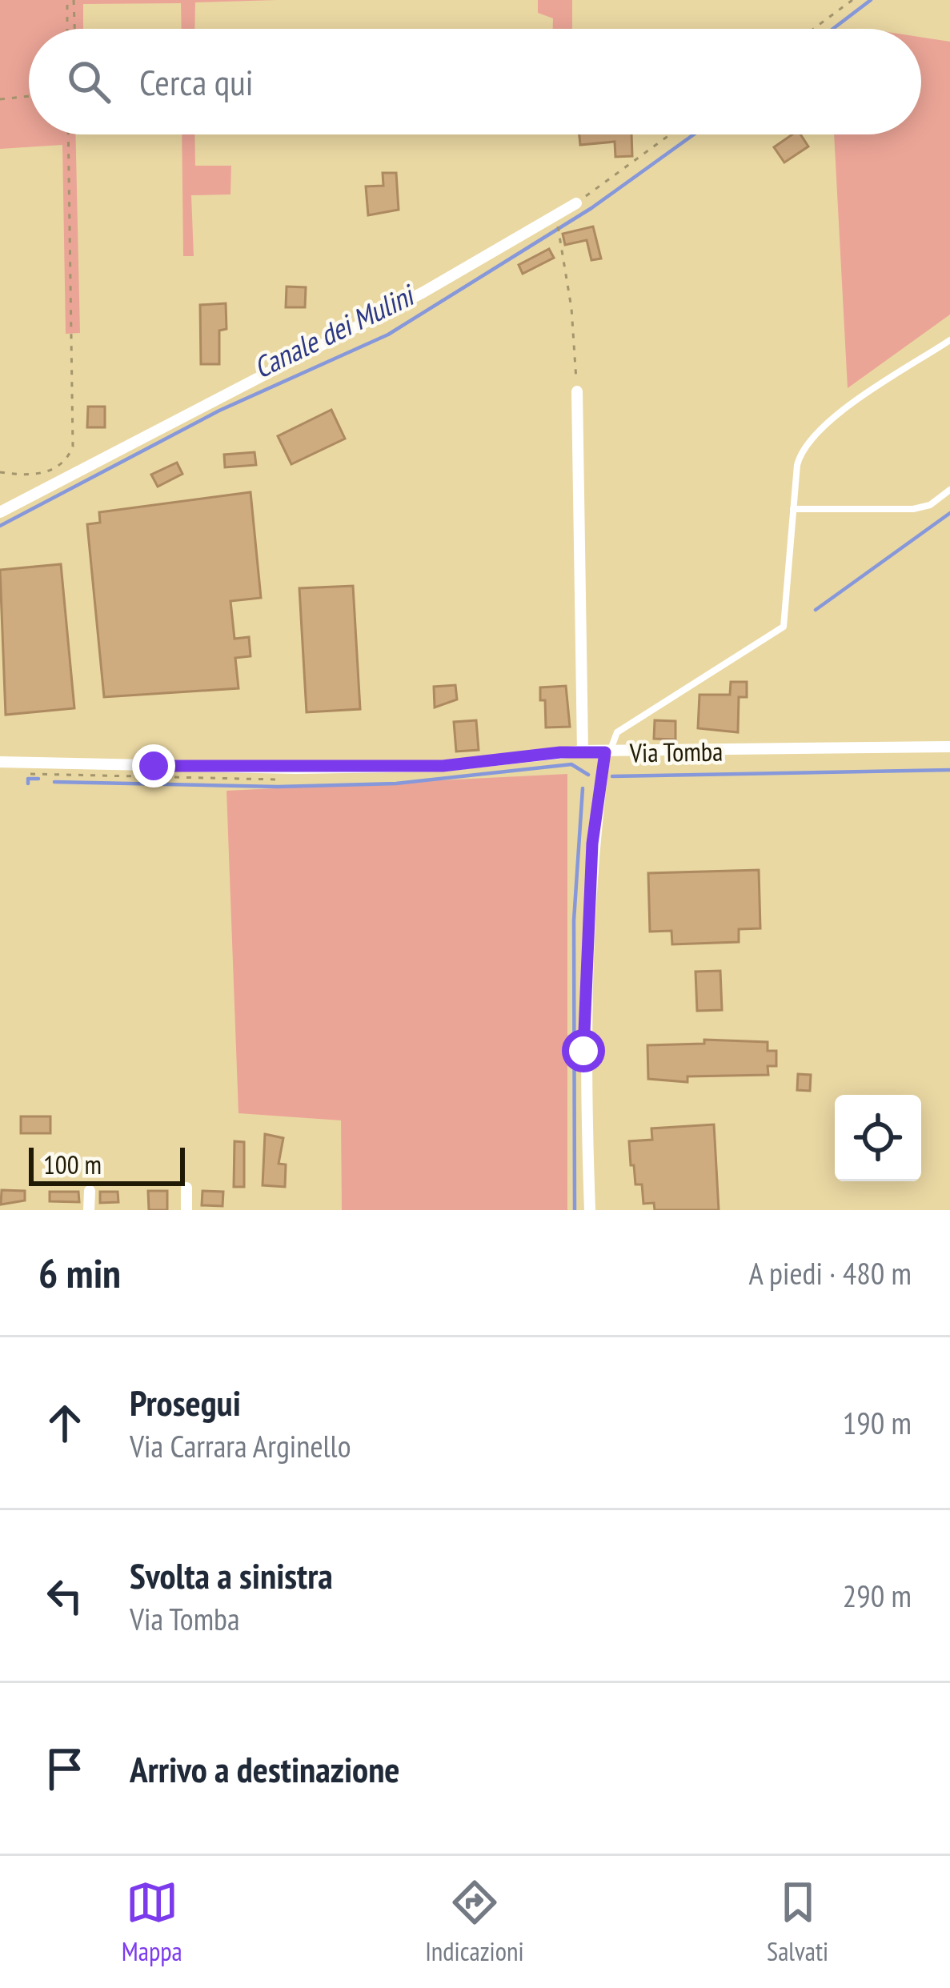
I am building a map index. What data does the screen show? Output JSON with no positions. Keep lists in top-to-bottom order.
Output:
{
  "streets": {
    "street": ["Via Tomba"]
  },
  "water": ["Canale dei Mulini"],
  "scale_bar": "100 m",
  "page": {
    "search": "Cerca qui",
    "scale": "100 m",
    "heading": ["6 min", "A piedi · 480 m"],
    "list": [
      ["Prosegui", "Via Carrara Arginello", "190 m"],
      ["Svolta a sinistra", "Via Tomba", "290 m"],
      "Arrivo a destinazione"
    ],
    "nav": ["Mappa", "Indicazioni", "Salvati"]
  }
}
